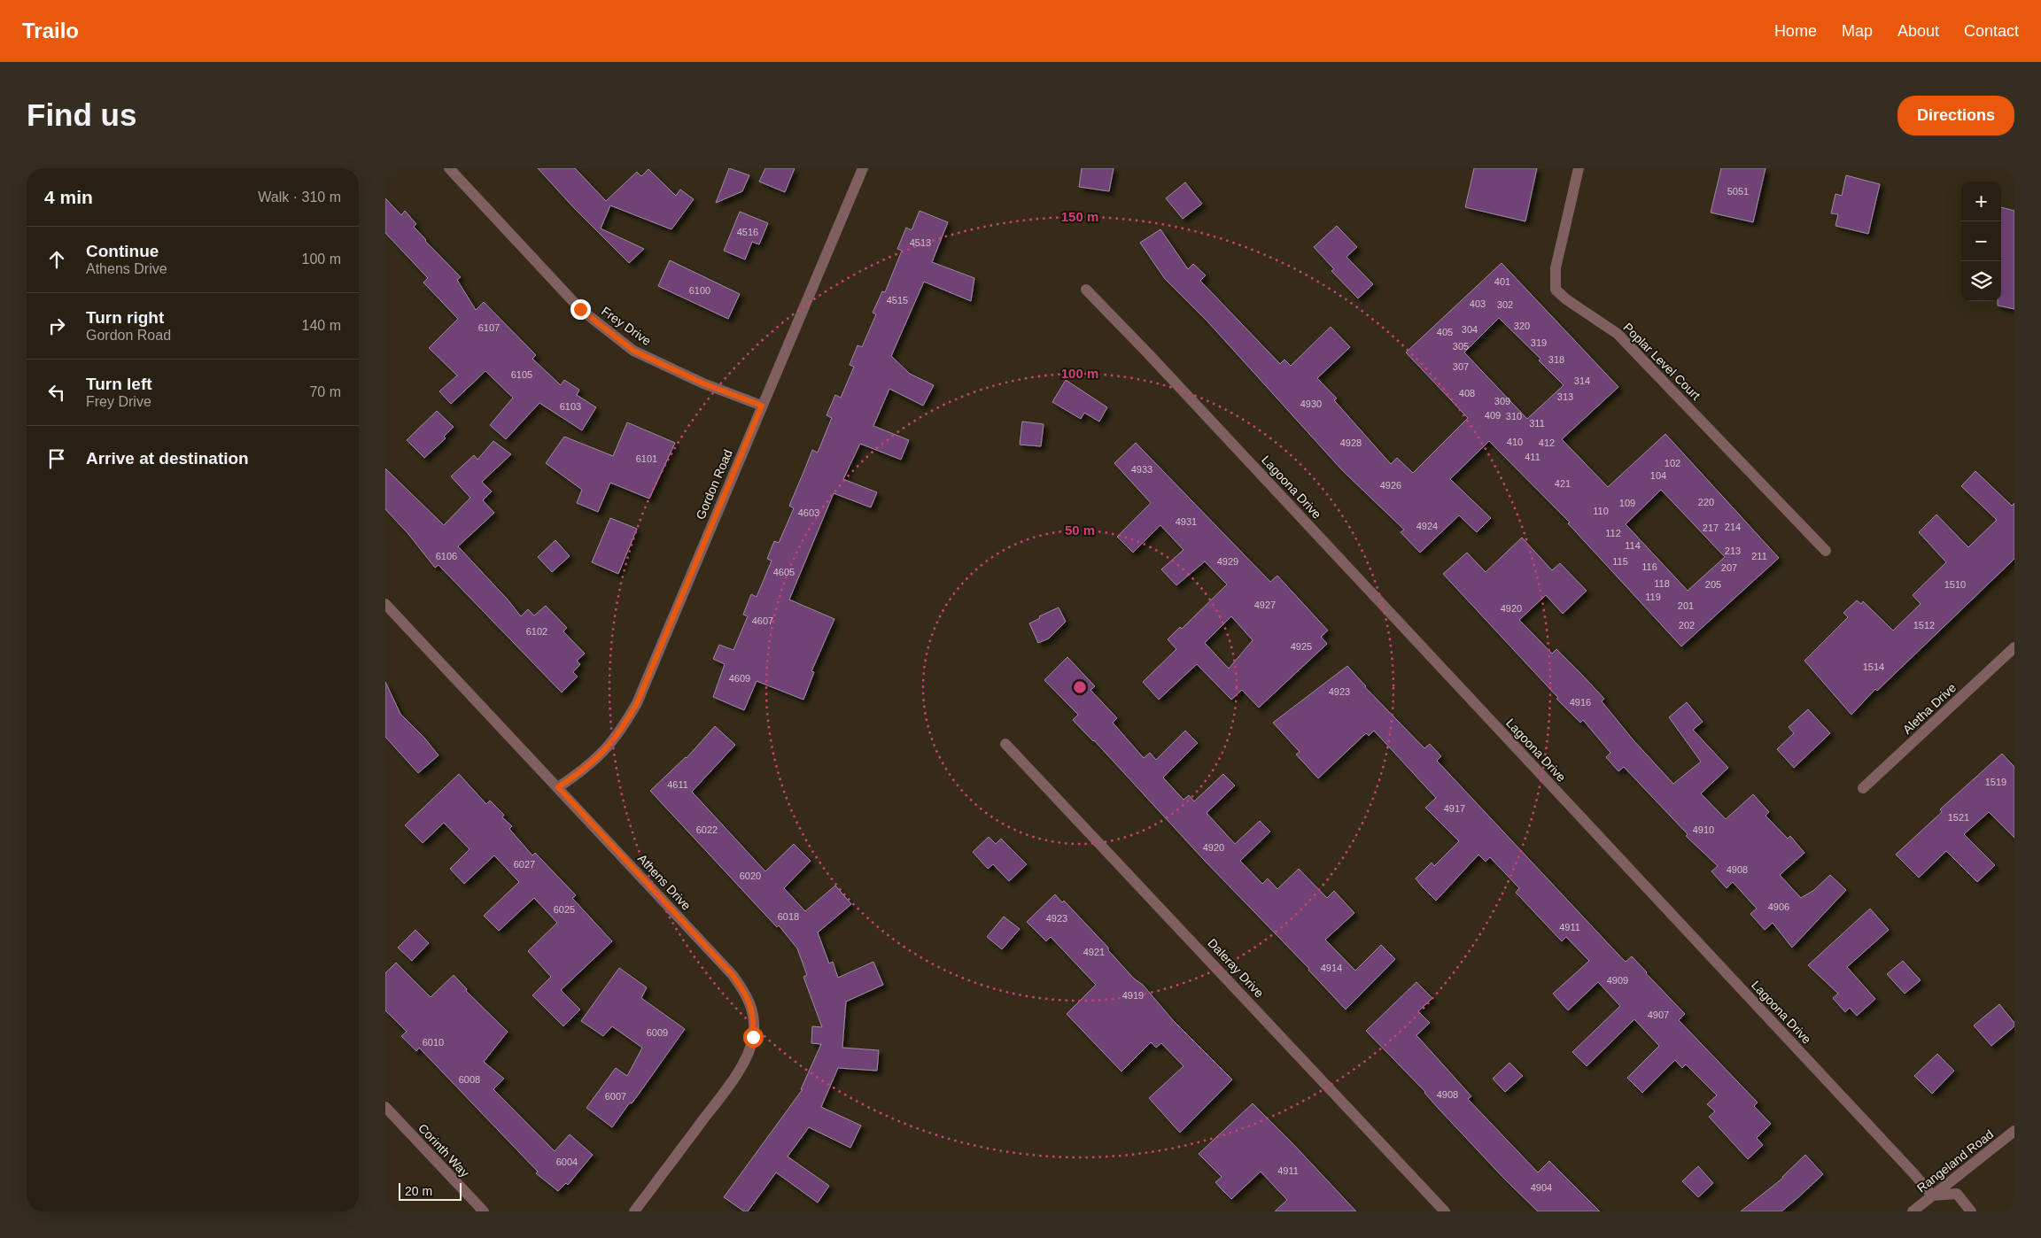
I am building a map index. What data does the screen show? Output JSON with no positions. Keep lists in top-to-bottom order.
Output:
{
  "streets": {
    "street": [
      "Frey Drive",
      "Poplar Level Court",
      "Gordon Road",
      "Lagoona Drive",
      "Aletha Drive",
      "Athens Drive",
      "Daleray Drive",
      "Corinth Way",
      "Rangeland Road"
    ]
  },
  "crossings": [
    ["Frey Drive", "Gordon Road"],
    ["Gordon Road", "Athens Drive"],
    ["Lagoona Drive", "Rangeland Road"]
  ],
  "house_numbers": [
    "5051",
    "4516",
    "4513",
    "401",
    "6100",
    "4515",
    "403",
    "302",
    "320",
    "6107",
    "304",
    "405",
    "319",
    "305",
    "318",
    "307",
    "6105",
    "314",
    "408",
    "313",
    "309",
    "4930",
    "6103",
    "409",
    "310",
    "311",
    "410",
    "4928",
    "412",
    "411",
    "6101",
    "102",
    "4933",
    "104",
    "421",
    "4926",
    "220",
    "109",
    "110",
    "4603",
    "4931",
    "4924",
    "214",
    "217",
    "112",
    "114",
    "213",
    "6106",
    "211",
    "4929",
    "115",
    "116",
    "207",
    "4605",
    "118",
    "205",
    "1510",
    "119",
    "4927",
    "201",
    "4920",
    "4607",
    "202",
    "1512",
    "6102",
    "4925",
    "1514",
    "4609",
    "4923",
    "4916",
    "1519",
    "4611",
    "4917",
    "1521",
    "6022",
    "4910",
    "4920",
    "6027",
    "4908",
    "6020",
    "4906",
    "6025",
    "6018",
    "4923",
    "4911",
    "4921",
    "4914",
    "4909",
    "4919",
    "4907",
    "6009",
    "6010",
    "6008",
    "4908",
    "6007",
    "6004",
    "4911",
    "4904"
  ],
  "scale_bar": "20 m",
  "page": {
    "header": "Trailo",
    "nav": [
      "Home",
      "Map",
      "About",
      "Contact"
    ],
    "buttons": "Directions",
    "title": "Find us",
    "heading": ["4 min", "Walk · 310 m"],
    "map_buttons": ["+", "−"],
    "list": [
      ["Continue", "Athens Drive", "100 m"],
      ["Turn right", "Gordon Road", "140 m"],
      ["Turn left", "Frey Drive", "70 m"],
      "Arrive at destination"
    ],
    "scale": "20 m"
  },
  "rings": ["150 m", "100 m", "50 m"]
}
